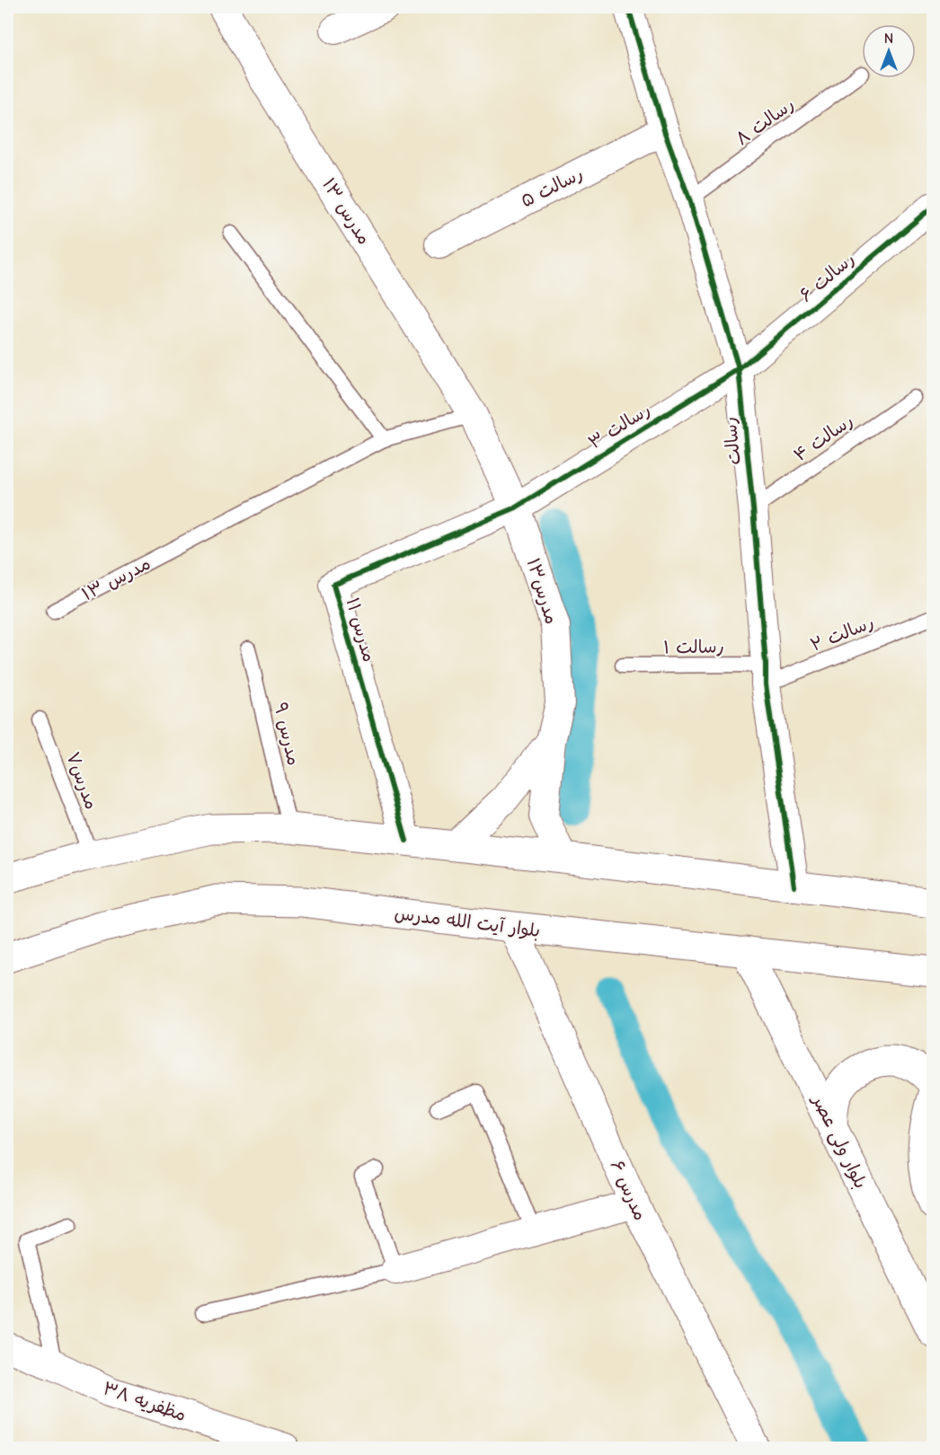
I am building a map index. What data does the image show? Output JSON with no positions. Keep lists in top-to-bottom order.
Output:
{
  "streets": {
    "main road": ["بلوار آیت الله مدرس", "بلوار ولی عصر"],
    "street": [
      "رسالت ۵",
      "مدرس ۱۳",
      "رسالت ۶",
      "رسالت ۳",
      "رسالت",
      "مدرس۱۳",
      "مدرس ۱۱",
      "مدرس ۶",
      "مظفریه ۳۸"
    ],
    "lane": [
      "رسالت ۸",
      "رسالت ۴",
      "رسالت ۲",
      "رسالت ۱",
      "مدرس ۹",
      "مدرس۷"
    ]
  },
  "crossings": [
    ["رسالت ۸", "رسالت"],
    ["رسالت ۵", "رسالت"],
    ["مدرس ۱۳", "رسالت ۳"],
    ["مدرس ۱۳", "مدرس۱۳"],
    ["مدرس ۱۳", "مدرس ۱۱"],
    ["رسالت ۶", "رسالت ۳"],
    ["رسالت ۶", "رسالت"],
    ["رسالت ۳", "رسالت"],
    ["رسالت ۳", "مدرس۱۳"],
    ["رسالت ۳", "مدرس ۱۱"],
    ["رسالت ۴", "رسالت"],
    ["رسالت", "رسالت ۲"],
    ["رسالت", "رسالت ۱"],
    ["مدرس۱۳", "مدرس ۱۱"],
    ["رسالت ۲", "رسالت ۱"],
    ["بلوار آیت الله مدرس", "بلوار ولی عصر"],
    ["بلوار آیت الله مدرس", "مدرس ۶"]
  ],
  "north": "top"
}
